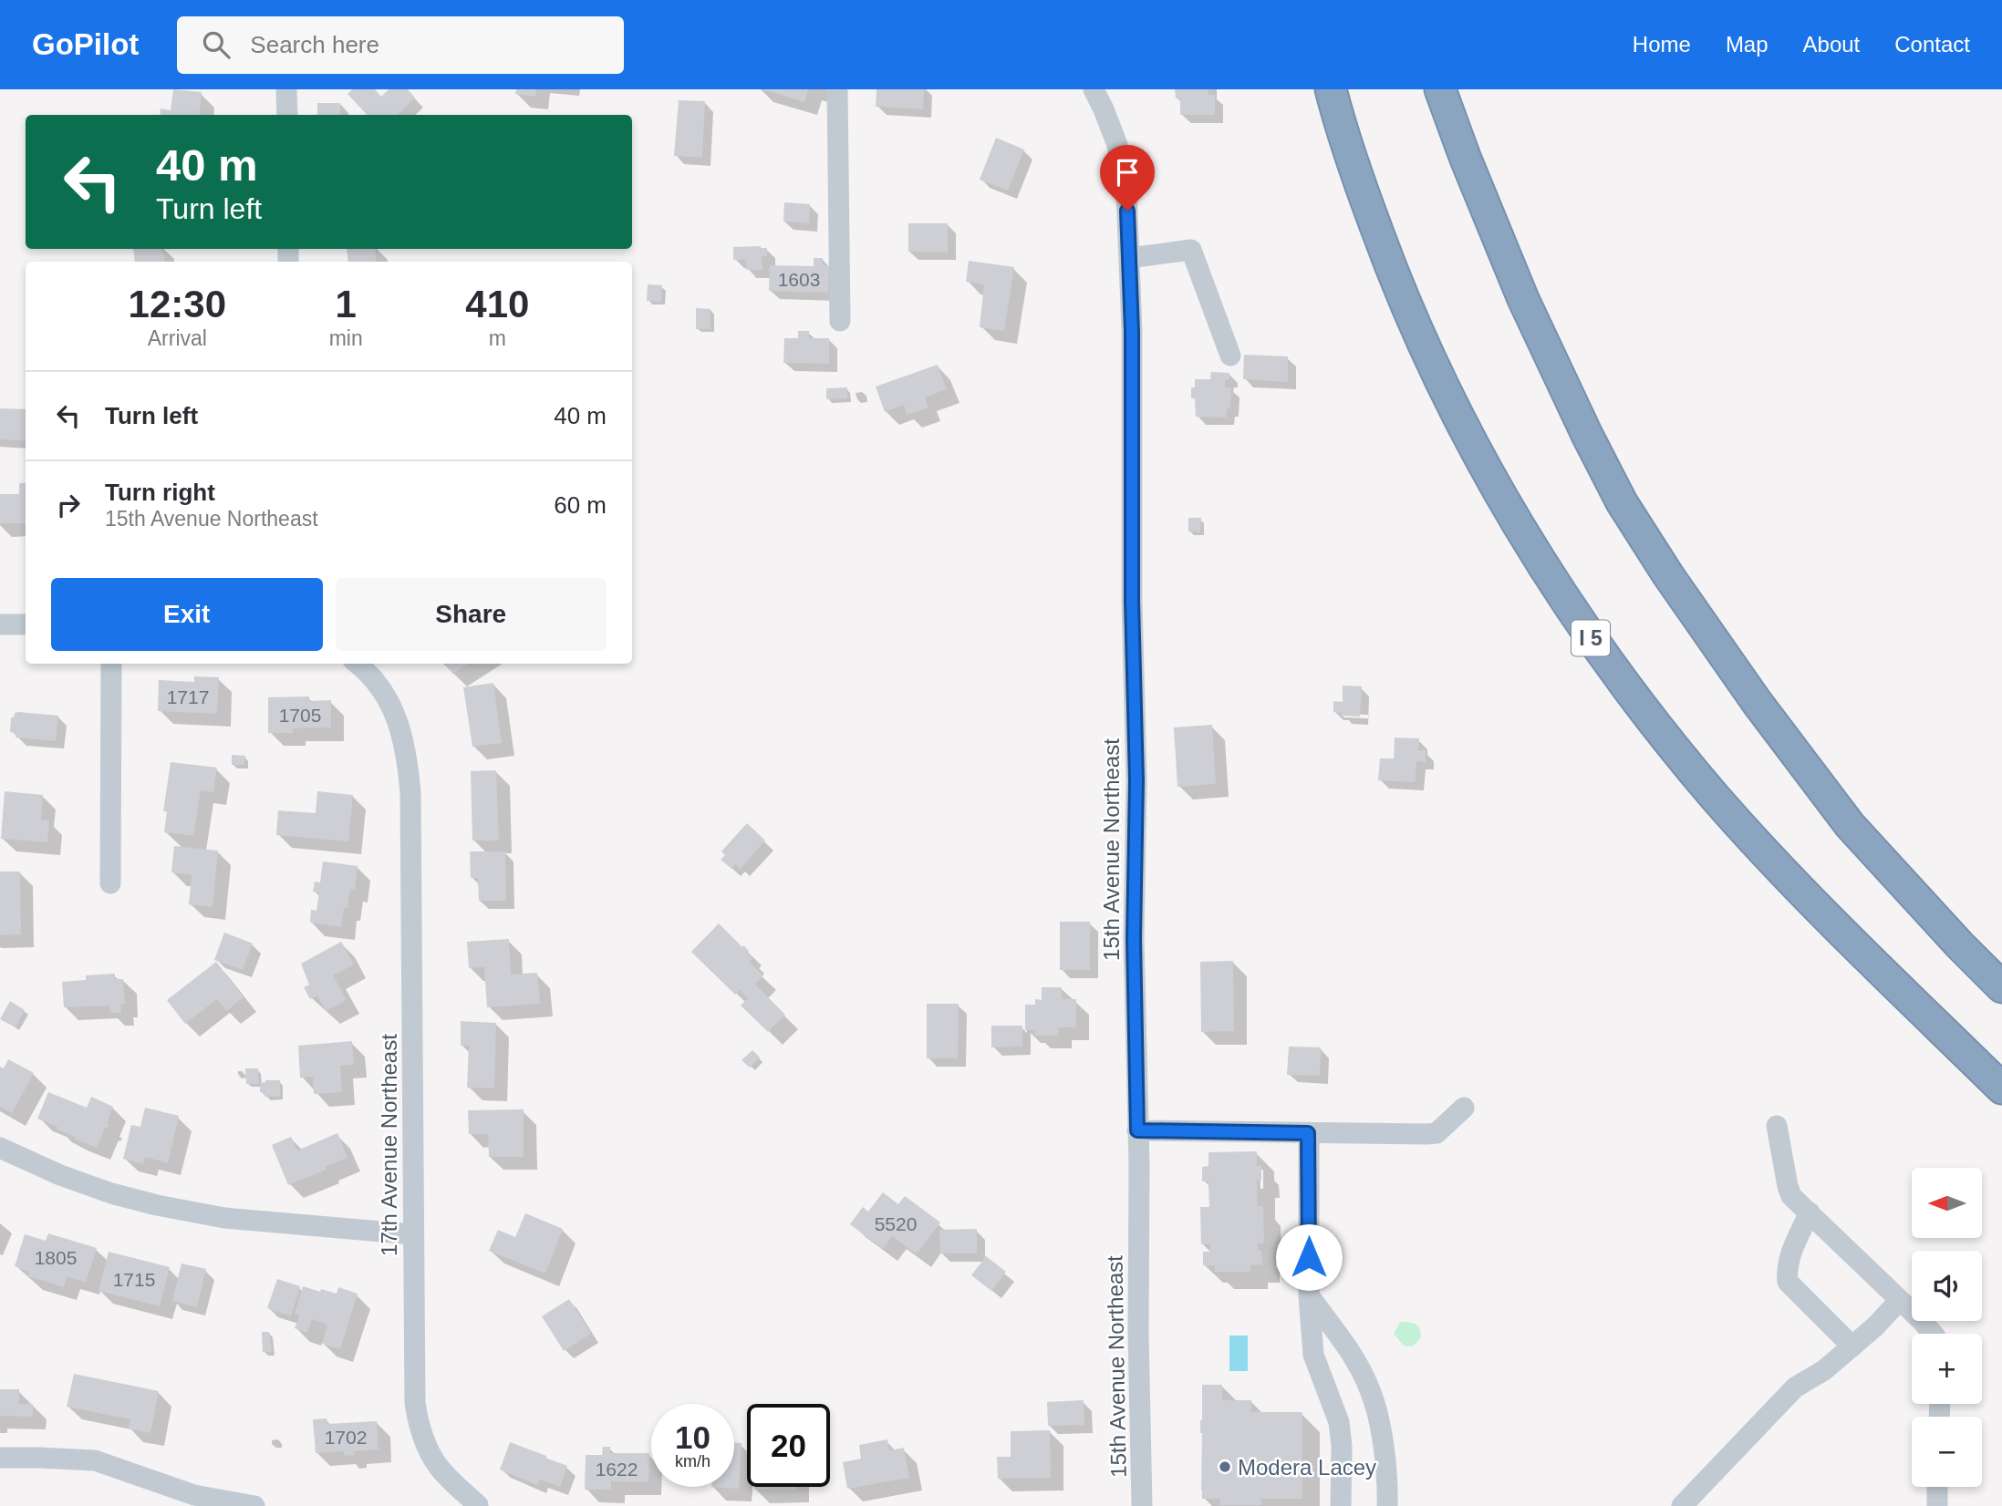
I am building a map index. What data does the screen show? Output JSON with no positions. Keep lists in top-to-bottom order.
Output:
{
  "streets": {
    "highway": ["I 5"],
    "street": ["15th Avenue Northeast", "17th Avenue Northeast"]
  },
  "places": ["Modera Lacey"],
  "house_numbers": [
    "1603",
    "1717",
    "1705",
    "5520",
    "1805",
    "1715",
    "1702",
    "1622"
  ],
  "north": "left",
  "page": {
    "header": "GoPilot",
    "search": "Search here",
    "nav": [
      "Home",
      "Map",
      "About",
      "Contact"
    ],
    "turn": ["40 m", "Turn left"],
    "eta": [
      "12:30",
      "Arrival",
      "1",
      "min",
      "410",
      "m"
    ],
    "list": [
      {
        "name": "Turn left",
        "value": "40 m"
      },
      {
        "name": "Turn right",
        "note": "15th Avenue Northeast",
        "value": "60 m"
      }
    ],
    "buttons": ["Exit", "Share"],
    "map_buttons": ["+", "−"],
    "speed": "10 km/h",
    "limit": "20"
  }
}
